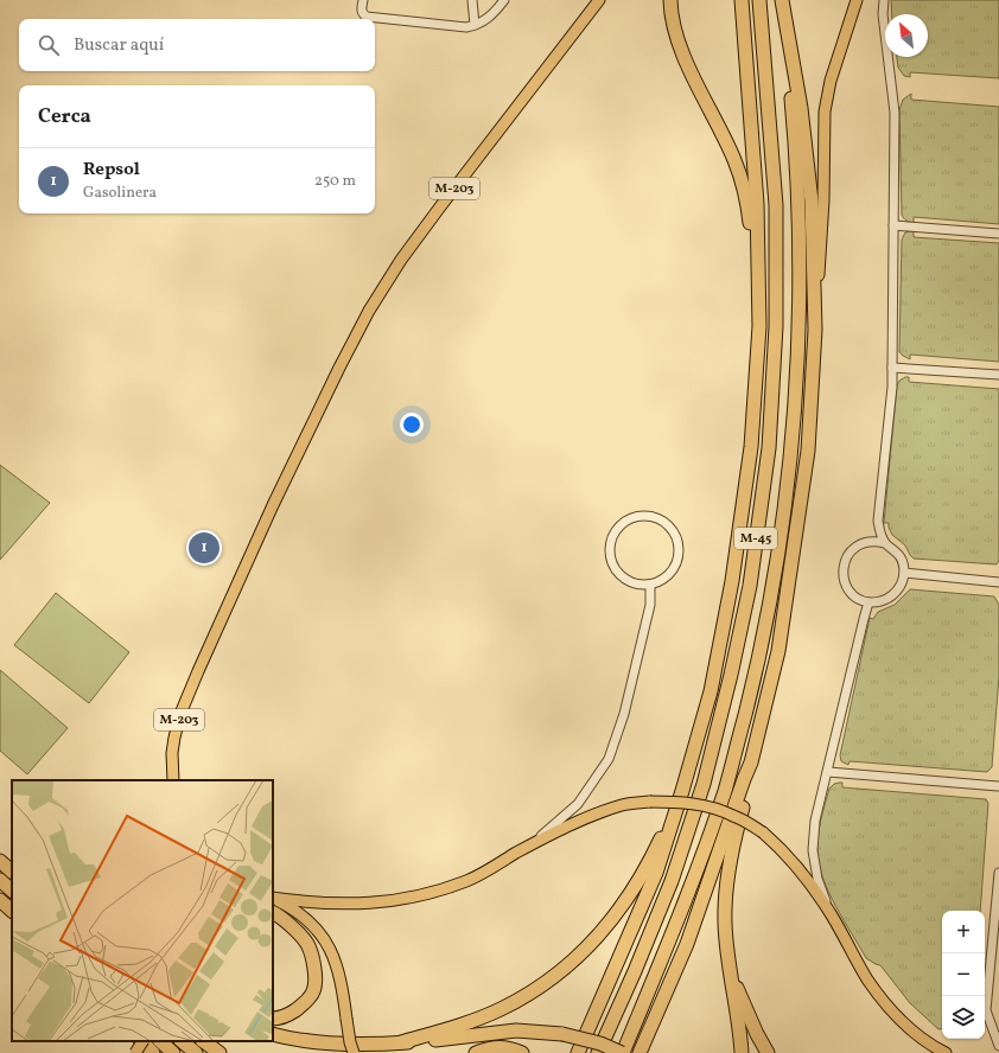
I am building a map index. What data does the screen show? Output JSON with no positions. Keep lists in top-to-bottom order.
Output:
{
  "streets": {
    "highway": ["M-45"],
    "main road": ["M-203"]
  },
  "north": "top left",
  "page": {
    "search": "Buscar aquí",
    "heading": "Cerca",
    "list": [
      {
        "mark": "1",
        "name": "Repsol",
        "note": "Gasolinera",
        "value": "250 m"
      }
    ],
    "pins": "1",
    "map_buttons": ["+", "−"]
  }
}
